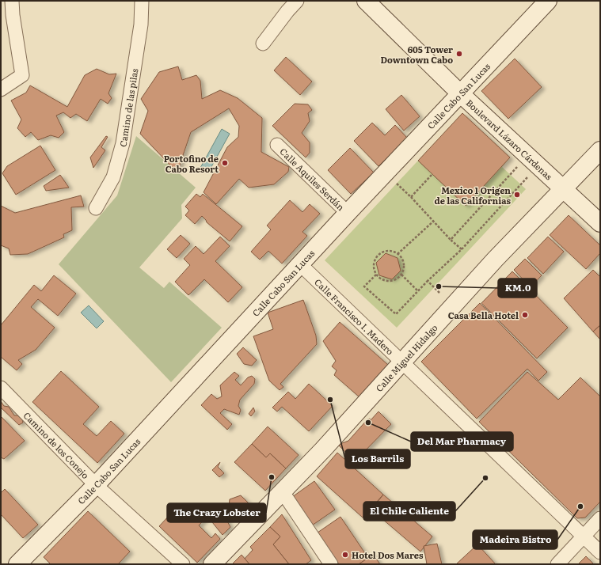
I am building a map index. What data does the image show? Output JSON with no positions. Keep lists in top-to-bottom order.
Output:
{
  "streets": {
    "main road": ["Calle Cabo San Lucas", "Boulevard Lázaro Cárdenas", "Calle Miguel Hidalgo"],
    "street": [
      "Camino de las pilas",
      "Calle Aquiles Serdán",
      "Calle Francisco I. Madero",
      "Camino de los Conejo"
    ]
  },
  "crossings": [
    ["Calle Cabo San Lucas", "Boulevard Lázaro Cárdenas"],
    ["Calle Cabo San Lucas", "Calle Aquiles Serdán"],
    ["Calle Cabo San Lucas", "Calle Francisco I. Madero"],
    ["Calle Cabo San Lucas", "Camino de los Conejo"],
    ["Boulevard Lázaro Cárdenas", "Calle Miguel Hidalgo"],
    ["Calle Francisco I. Madero", "Calle Miguel Hidalgo"]
  ],
  "places": [
    "605 Tower Downtown Cabo",
    "Portofino de Cabo Resort",
    "Mexico 1 Origen de las Californias",
    "KM.0",
    "Casa Bella Hotel",
    "Los Barrils",
    "Del Mar Pharmacy",
    "The Crazy Lobster",
    "El Chile Caliente",
    "Madeira Bistro",
    "Hotel Dos Mares"
  ]
}
